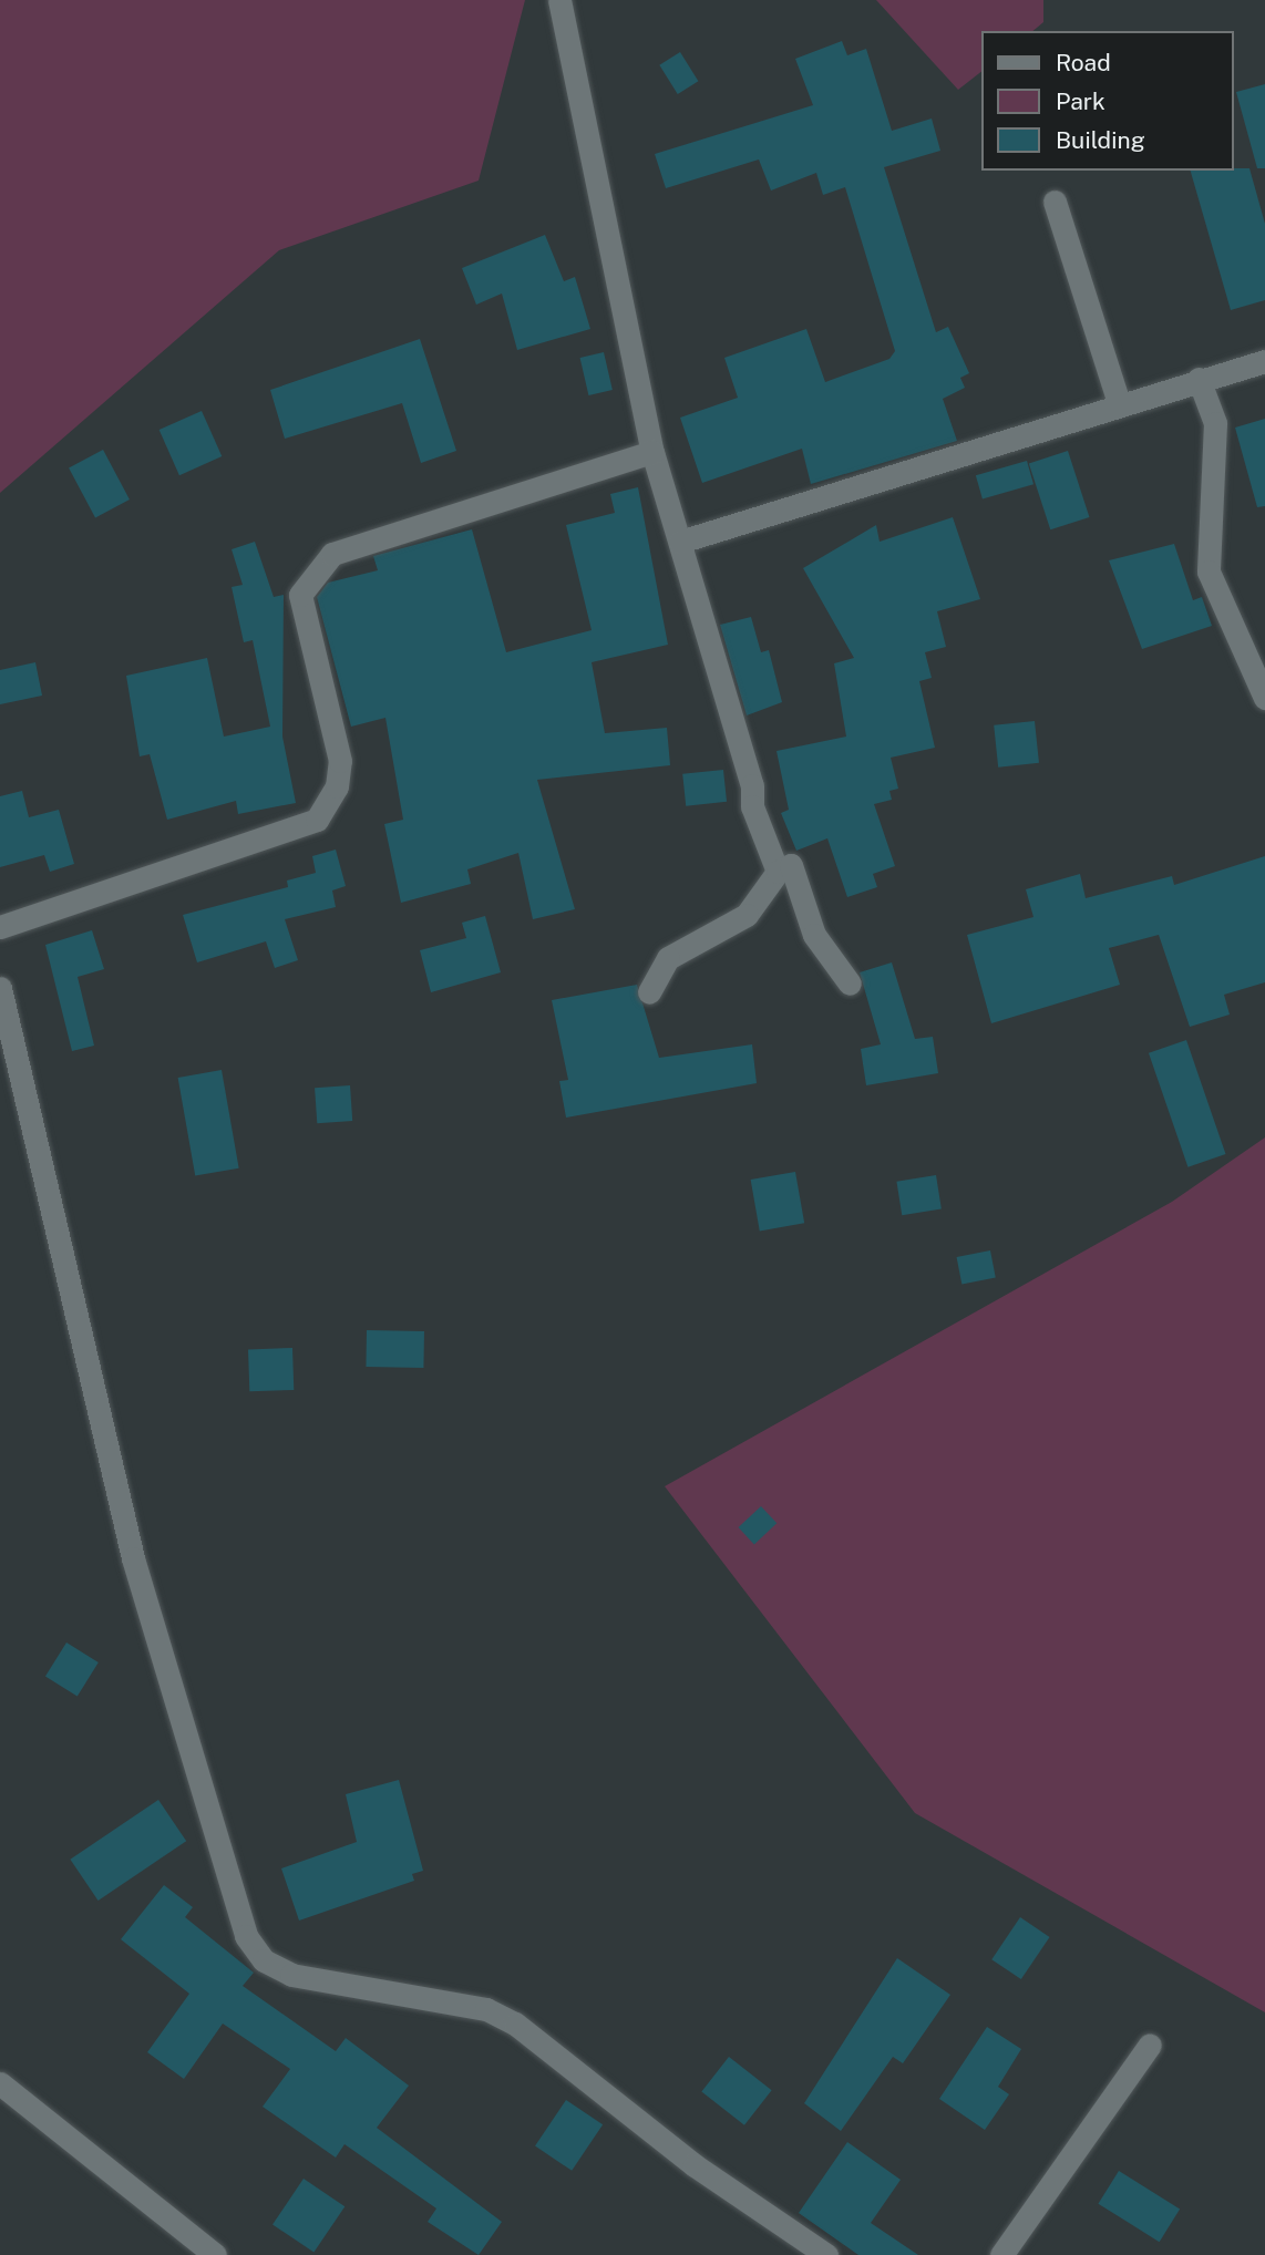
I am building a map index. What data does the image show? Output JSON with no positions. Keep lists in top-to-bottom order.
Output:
{
  "legend": ["Road", "Park", "Building"]
}
